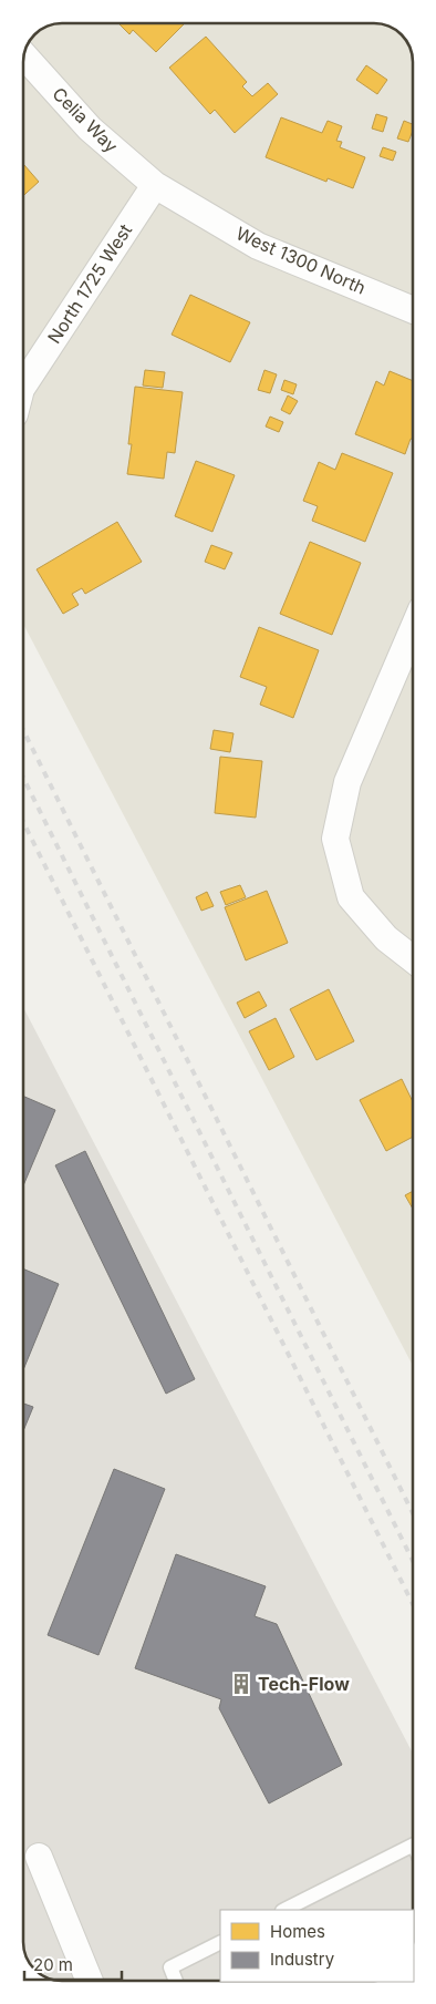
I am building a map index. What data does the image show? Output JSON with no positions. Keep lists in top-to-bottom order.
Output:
{
  "streets": {
    "street": ["Celia Way", "West 1300 North", "North 1725 West"]
  },
  "crossings": [
    ["Celia Way", "West 1300 North"],
    ["Celia Way", "North 1725 West"],
    ["West 1300 North", "North 1725 West"]
  ],
  "places": {
    "building": ["Tech-Flow"]
  },
  "legend": ["Homes", "Industry"],
  "scale_bar": "20 m"
}
